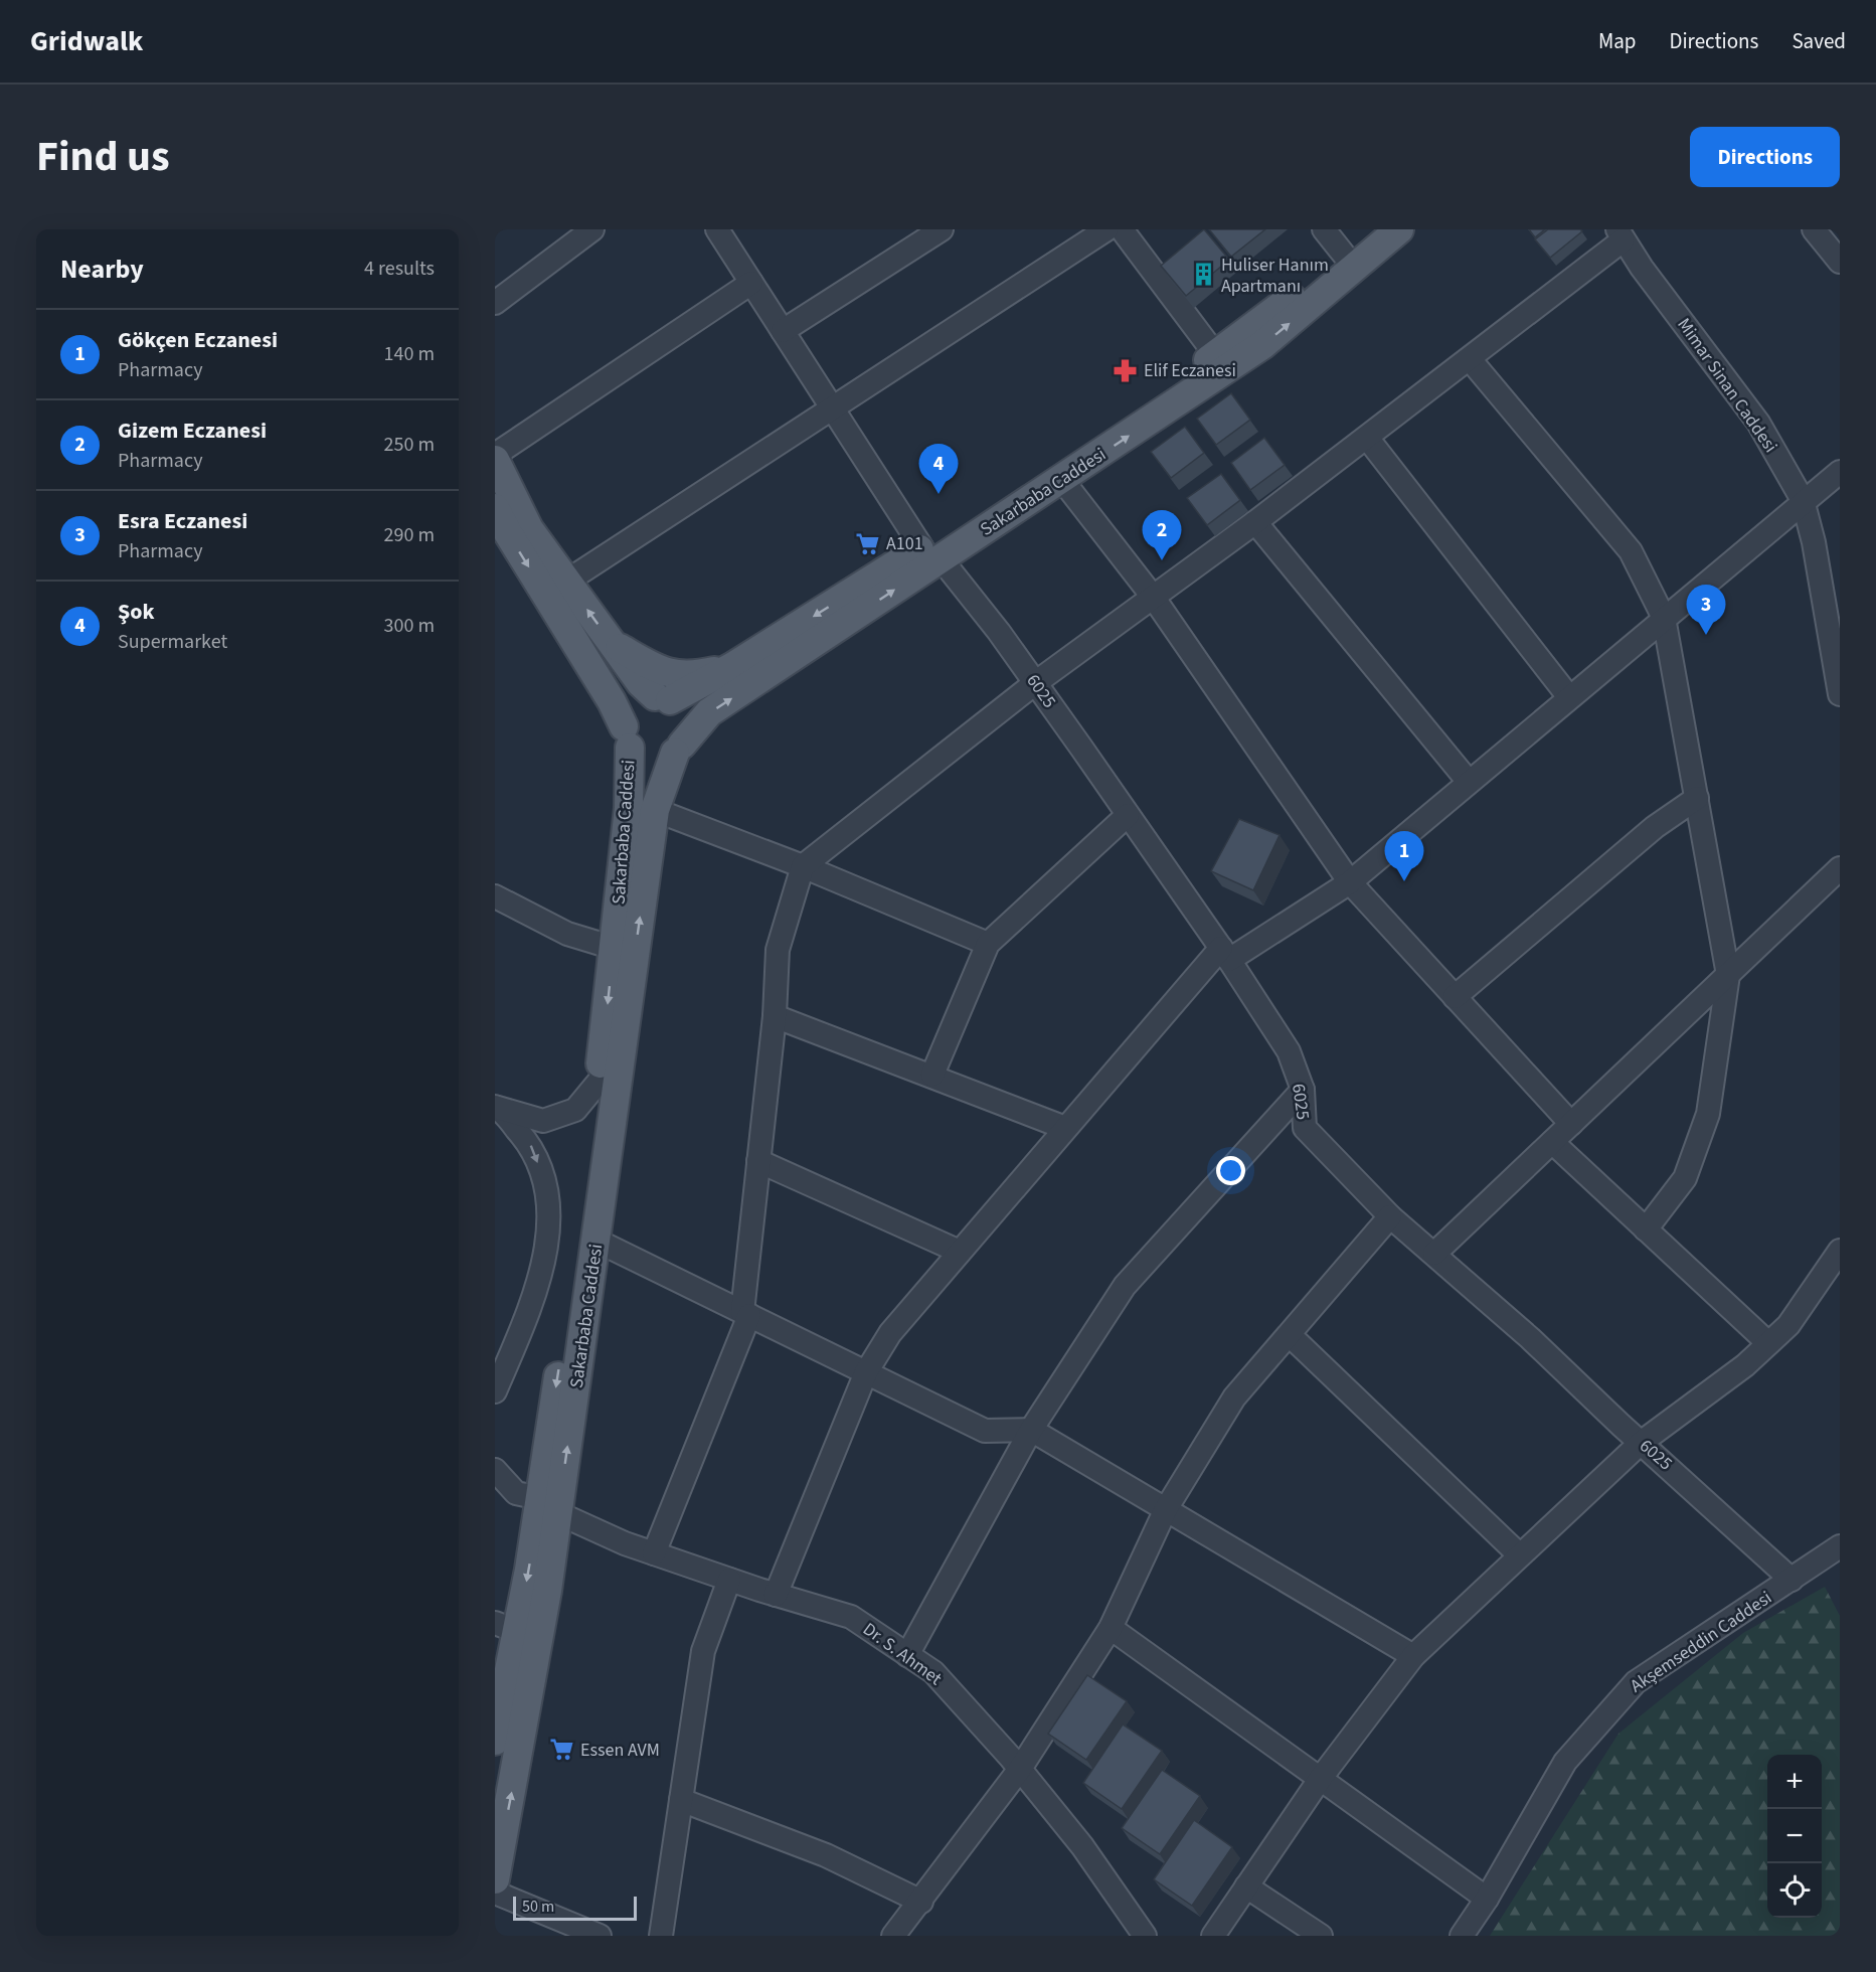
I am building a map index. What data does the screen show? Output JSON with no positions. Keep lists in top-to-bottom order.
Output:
{
  "streets": {
    "main road": ["Sakarbaba Caddesi"],
    "street": [
      "Mimar Sinan Caddesi",
      "6025",
      "Akşemseddin Caddesi",
      "Dr. S. Ahmet"
    ]
  },
  "crossings": [
    ["Sakarbaba Caddesi", "6025"],
    ["Sakarbaba Caddesi", "Dr. S. Ahmet"],
    ["6025", "Akşemseddin Caddesi"]
  ],
  "places": {
    "building": ["Huliser Hanım Apartmanı"],
    "pharmacy": ["Elif Eczanesi"],
    "supermarket": ["A101", "Essen AVM"]
  },
  "scale_bar": "50 m",
  "page": {
    "header": "Gridwalk",
    "nav": ["Map", "Directions", "Saved"],
    "title": "Find us",
    "buttons": "Directions",
    "heading": ["Nearby", "4 results"],
    "list": [
      {
        "mark": "1",
        "name": "Gökçen Eczanesi",
        "note": "Pharmacy",
        "value": "140 m"
      },
      {
        "mark": "2",
        "name": "Gizem Eczanesi",
        "note": "Pharmacy",
        "value": "250 m"
      },
      {
        "mark": "3",
        "name": "Esra Eczanesi",
        "note": "Pharmacy",
        "value": "290 m"
      },
      {
        "mark": "4",
        "name": "Şok",
        "note": "Supermarket",
        "value": "300 m"
      }
    ],
    "pins": [
      "4",
      "2",
      "3",
      "1"
    ],
    "map_buttons": ["+", "−"],
    "scale": "50 m"
  }
}
